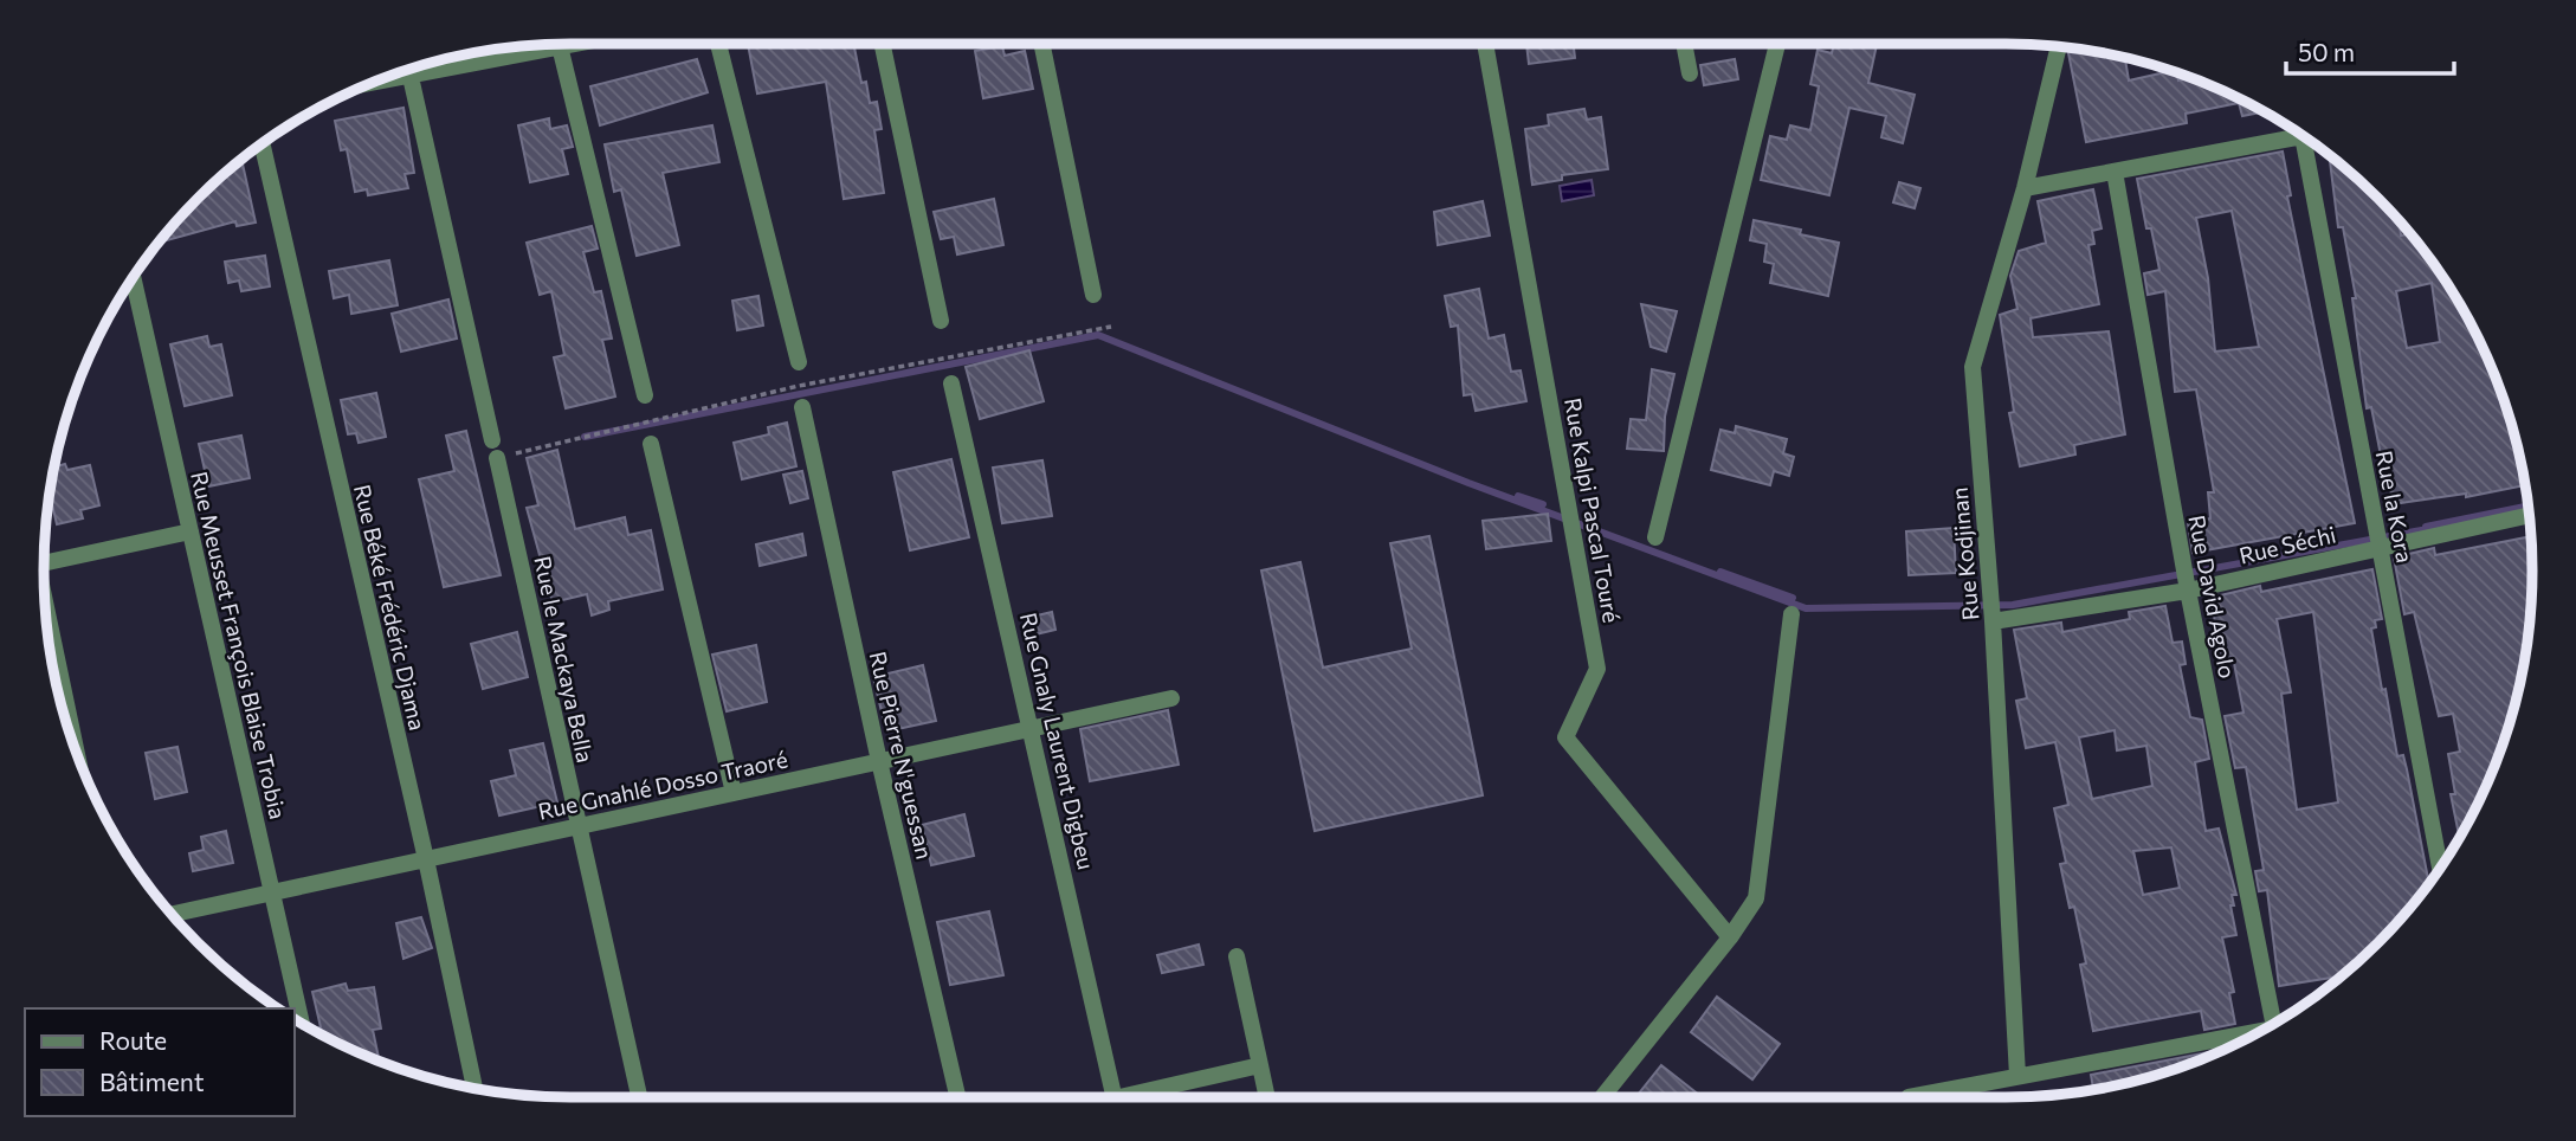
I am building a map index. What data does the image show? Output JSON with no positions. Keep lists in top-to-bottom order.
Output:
{
  "streets": {
    "street": [
      "Rue la Kora",
      "Rue Kalpi Pascal Touré",
      "Rue Séchi",
      "Rue Kodjinan",
      "Rue David Agolo",
      "Rue Béké Frédéric Djama",
      "Rue Meusset François Blaise Trobia",
      "Rue le Mackaya Bella",
      "Rue Gnaly Laurent Digbeu",
      "Rue Pierre N'guessan",
      "Rue Gnahlé Dosso Traoré"
    ]
  },
  "crossings": [
    ["Rue la Kora", "Rue Séchi"],
    ["Rue Séchi", "Rue Kodjinan"],
    ["Rue Séchi", "Rue David Agolo"],
    ["Rue Béké Frédéric Djama", "Rue Gnahlé Dosso Traoré"],
    ["Rue Meusset François Blaise Trobia", "Rue Gnahlé Dosso Traoré"],
    ["Rue le Mackaya Bella", "Rue Gnahlé Dosso Traoré"],
    ["Rue Gnaly Laurent Digbeu", "Rue Gnahlé Dosso Traoré"],
    ["Rue Pierre N'guessan", "Rue Gnahlé Dosso Traoré"]
  ],
  "legend": ["Route", "Bâtiment"],
  "scale_bar": "50 m"
}
